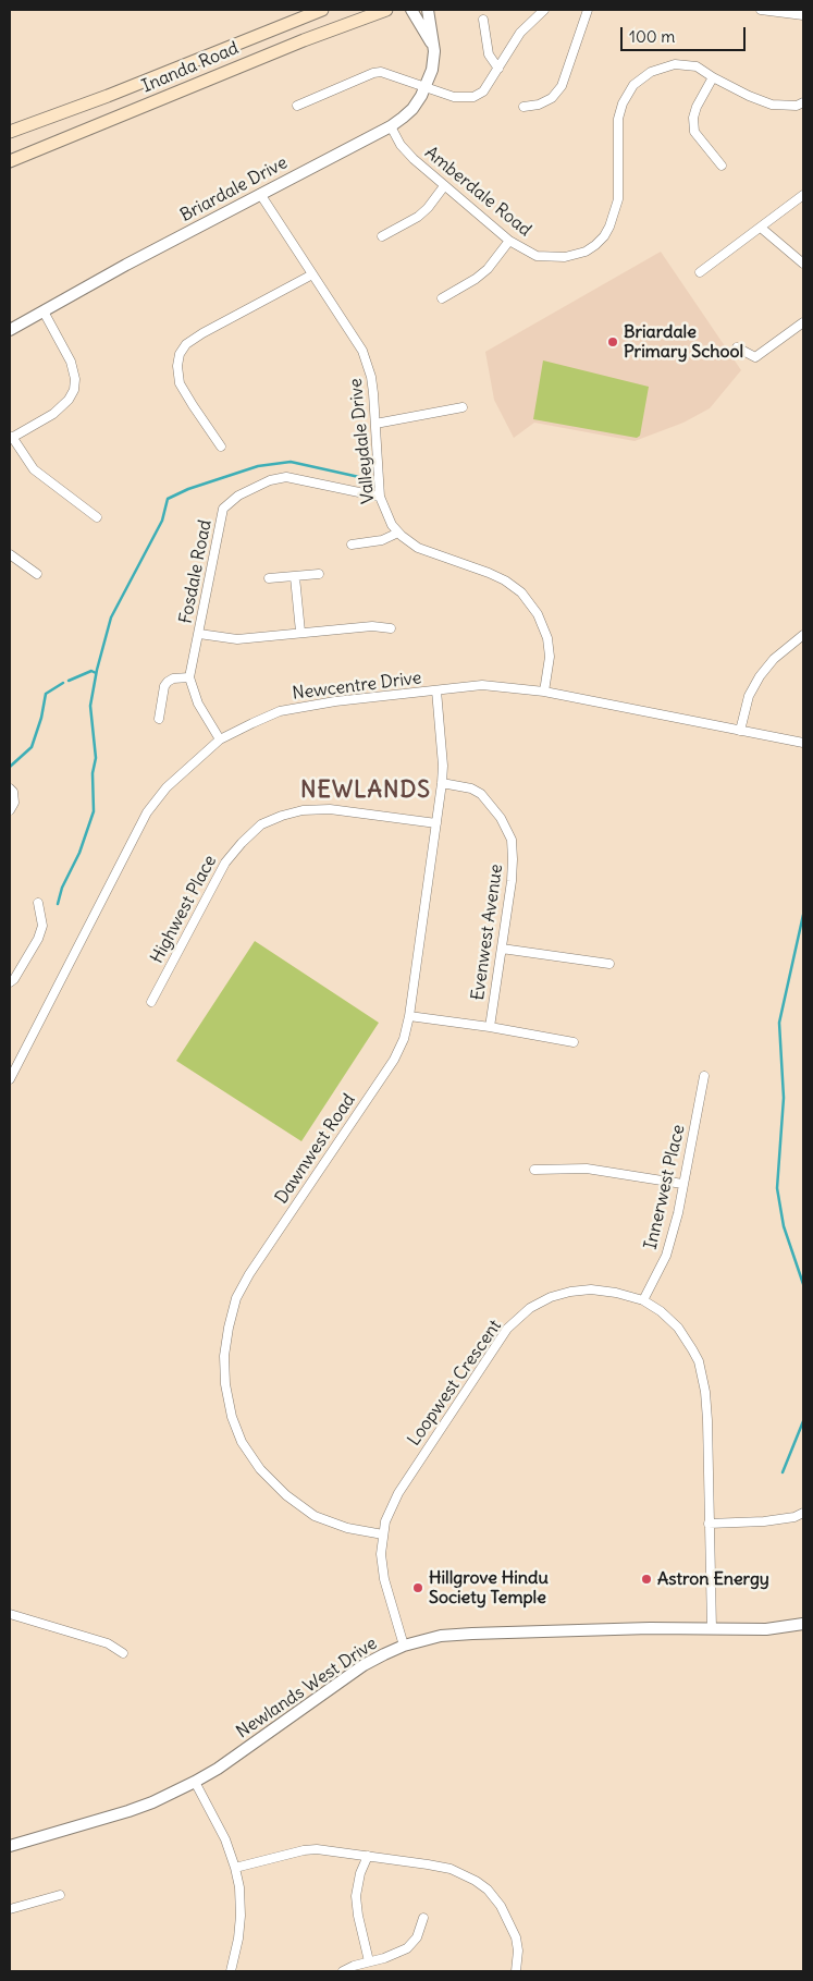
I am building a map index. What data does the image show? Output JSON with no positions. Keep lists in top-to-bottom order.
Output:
{
  "streets": {
    "main road": ["Inanda Road"],
    "street": [
      "Briardale Drive",
      "Amberdale Road",
      "Valleydale Drive",
      "Fosdale Road",
      "Newcentre Drive",
      "Highwest Place",
      "Evenwest Avenue",
      "Dawnwest Road",
      "Innerwest Place",
      "Loopwest Crescent",
      "Newlands West Drive"
    ]
  },
  "crossings": [
    ["Briardale Drive", "Amberdale Road"],
    ["Briardale Drive", "Valleydale Drive"],
    ["Valleydale Drive", "Fosdale Road"],
    ["Valleydale Drive", "Newcentre Drive"],
    ["Newcentre Drive", "Dawnwest Road"],
    ["Highwest Place", "Dawnwest Road"],
    ["Evenwest Avenue", "Dawnwest Road"],
    ["Dawnwest Road", "Loopwest Crescent"],
    ["Innerwest Place", "Loopwest Crescent"],
    ["Loopwest Crescent", "Newlands West Drive"]
  ],
  "districts": ["NEWLANDS"],
  "places": ["Briardale Primary School", "Astron Energy", "Hillgrove Hindu Society Temple"],
  "scale_bar": "100 m"
}
